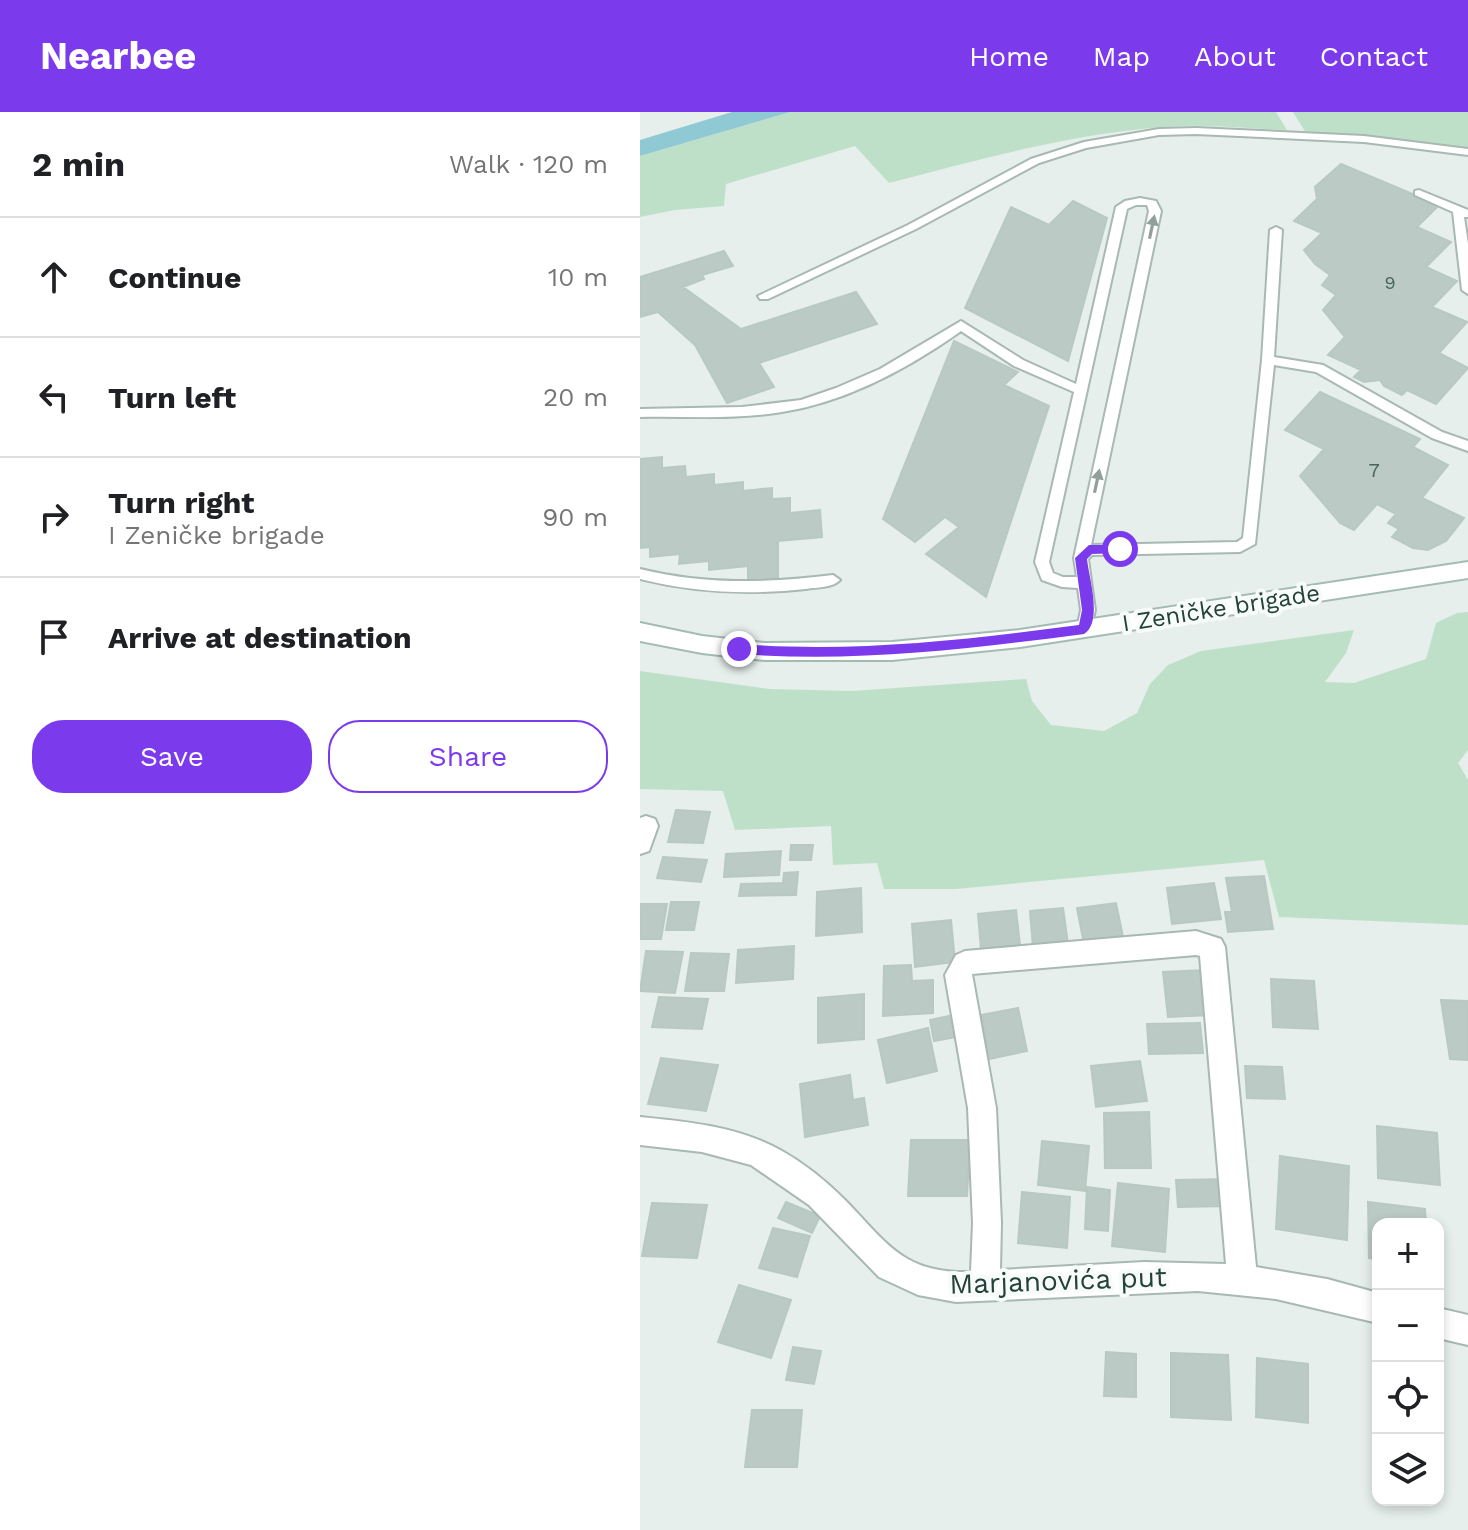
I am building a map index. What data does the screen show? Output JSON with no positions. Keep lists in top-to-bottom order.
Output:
{
  "streets": {
    "street": ["I Zeničke brigade", "Marjanovića put"]
  },
  "house_numbers": ["9", "7"],
  "page": {
    "header": "Nearbee",
    "nav": [
      "Home",
      "Map",
      "About",
      "Contact"
    ],
    "heading": ["2 min", "Walk · 120 m"],
    "list": [
      ["Continue", "10 m"],
      ["Turn left", "20 m"],
      ["Turn right", "I Zeničke brigade", "90 m"],
      "Arrive at destination"
    ],
    "buttons": ["Save", "Share"],
    "map_buttons": ["+", "−"]
  }
}
